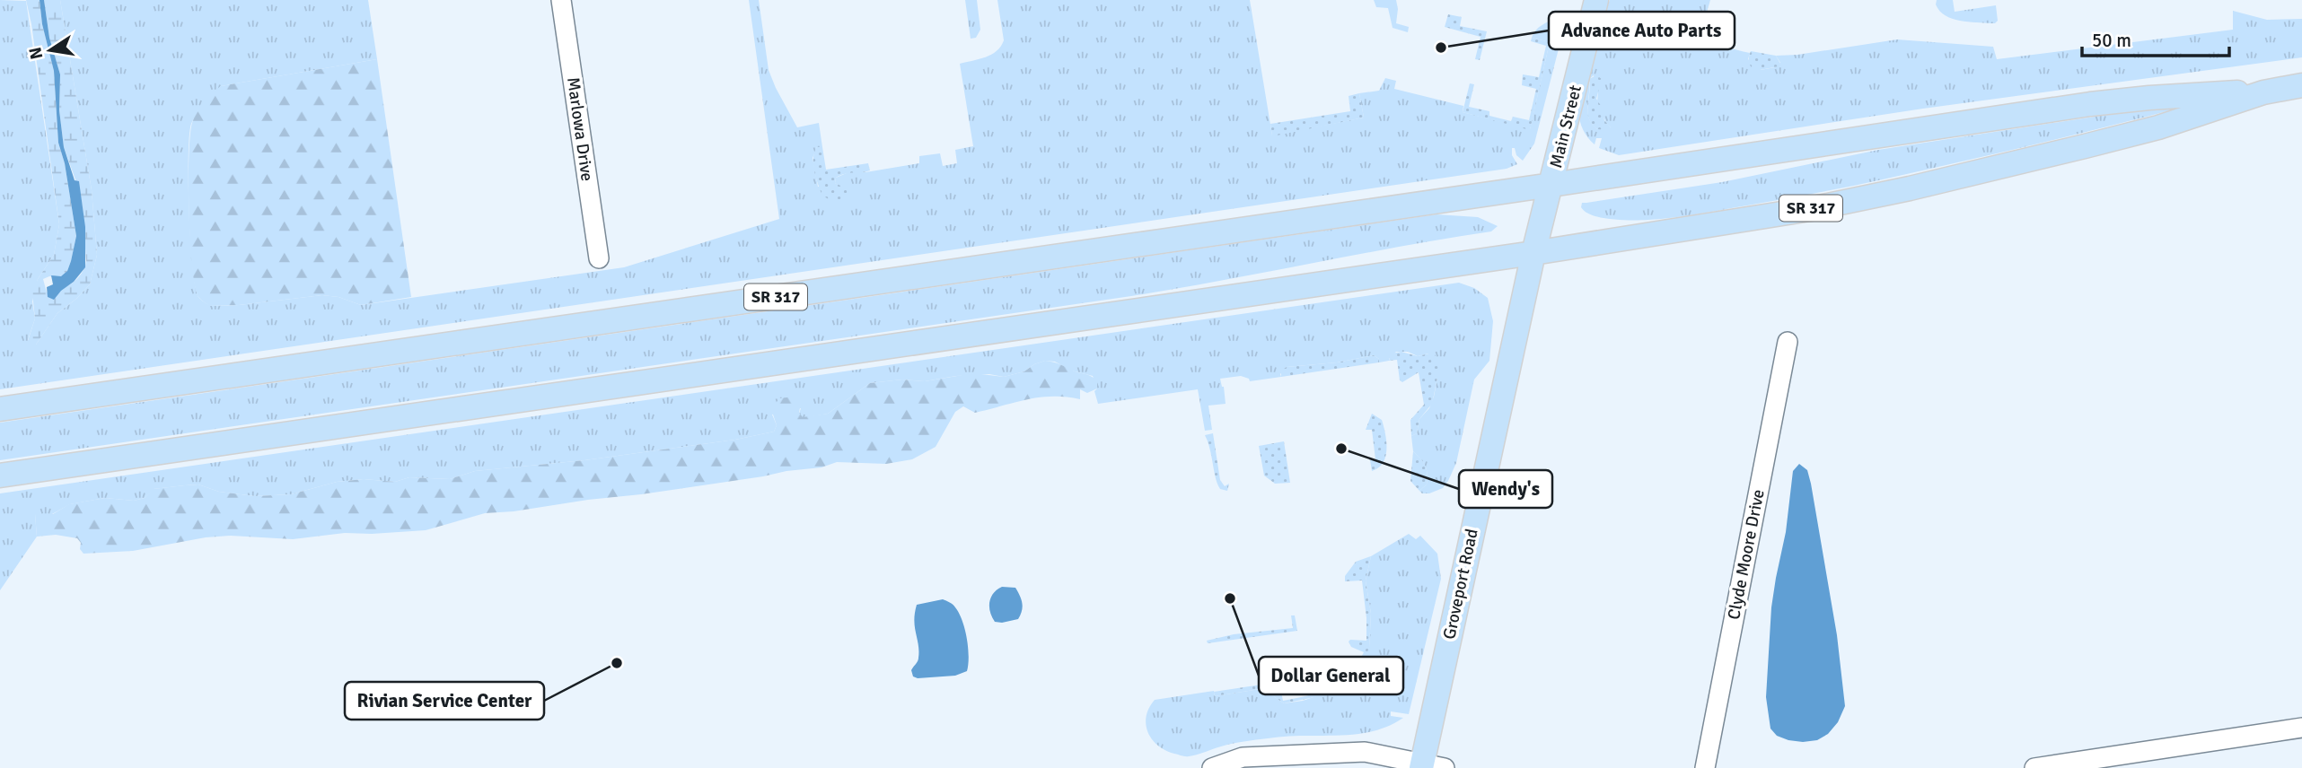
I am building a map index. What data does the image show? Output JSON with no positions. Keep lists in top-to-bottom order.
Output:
{
  "streets": {
    "main road": ["Main Street", "SR 317", "Groveport Road"],
    "street": ["Marlowa Drive", "Clyde Moore Drive"]
  },
  "crossings": [
    ["Main Street", "SR 317"],
    ["Main Street", "Groveport Road"],
    ["SR 317", "Groveport Road"]
  ],
  "places": [
    "Advance Auto Parts",
    "Wendy's",
    "Dollar General",
    "Rivian Service Center"
  ],
  "scale_bar": "50 m",
  "north": "left"
}
